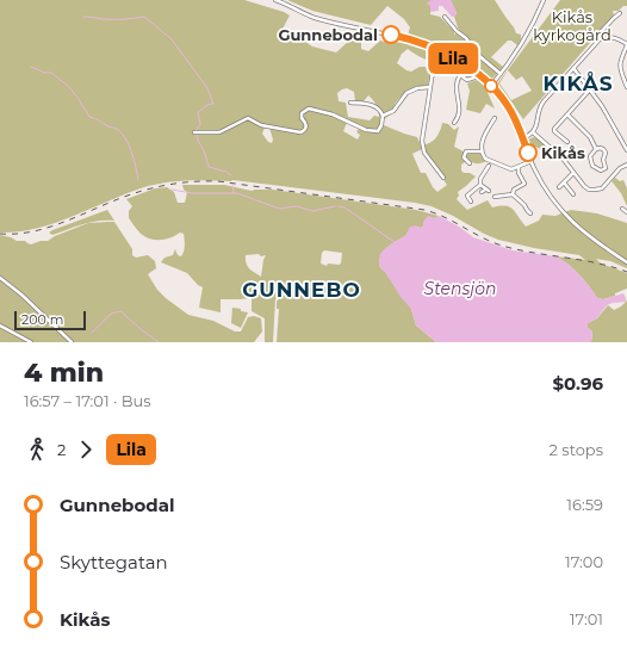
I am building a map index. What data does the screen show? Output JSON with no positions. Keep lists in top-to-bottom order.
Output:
{
  "districts": ["KIKÅS", "GUNNEBO"],
  "water": ["Stensjön"],
  "parks": ["Kikås kyrkogård"],
  "places": ["Gunnebodal", "Kikås"],
  "lines": ["bus line Lila"],
  "scale_bar": "200 m",
  "page": {
    "on_map": "Lila",
    "scale": "200 m",
    "heading": ["4 min", "16:57 – 17:01 · Bus", "$0.96"],
    "legs": ["2", "Lila", "2 stops"],
    "list": [
      {
        "name": "Gunnebodal",
        "value": "16:59"
      },
      {
        "name": "Skyttegatan",
        "value": "17:00"
      },
      {
        "name": "Kikås",
        "value": "17:01"
      }
    ]
  }
}
